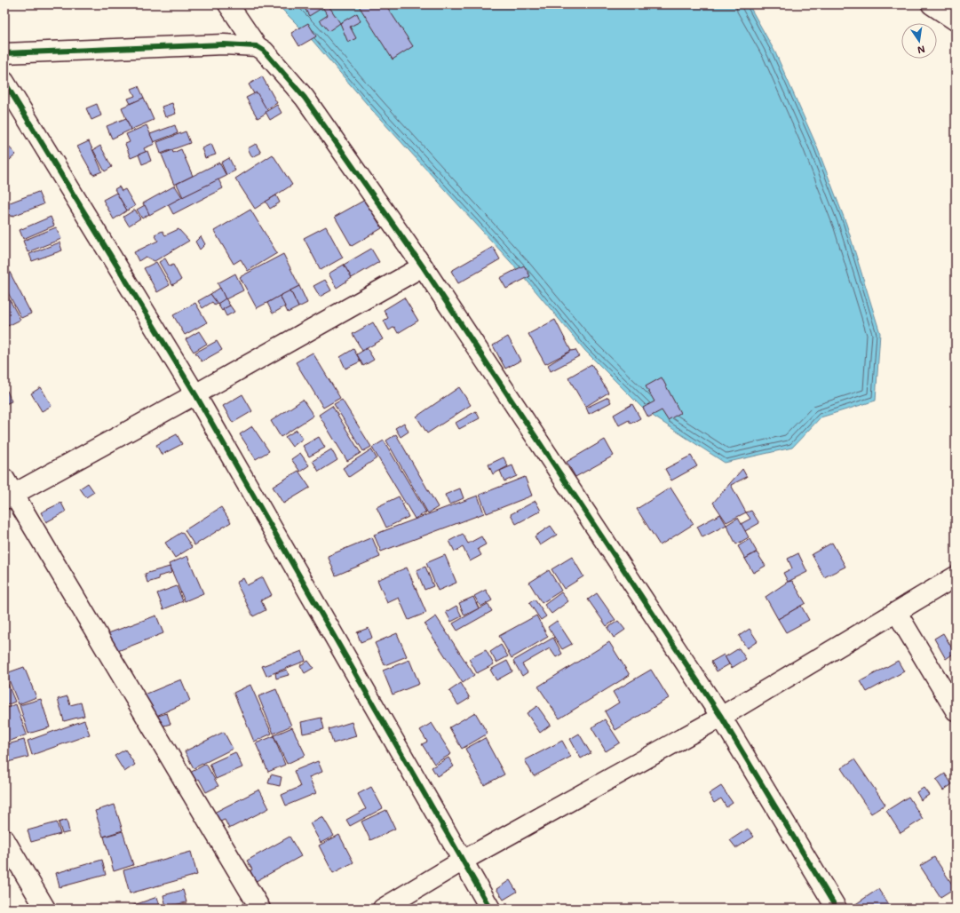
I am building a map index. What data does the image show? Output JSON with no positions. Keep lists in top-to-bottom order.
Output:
{
  "north": "bottom"
}
